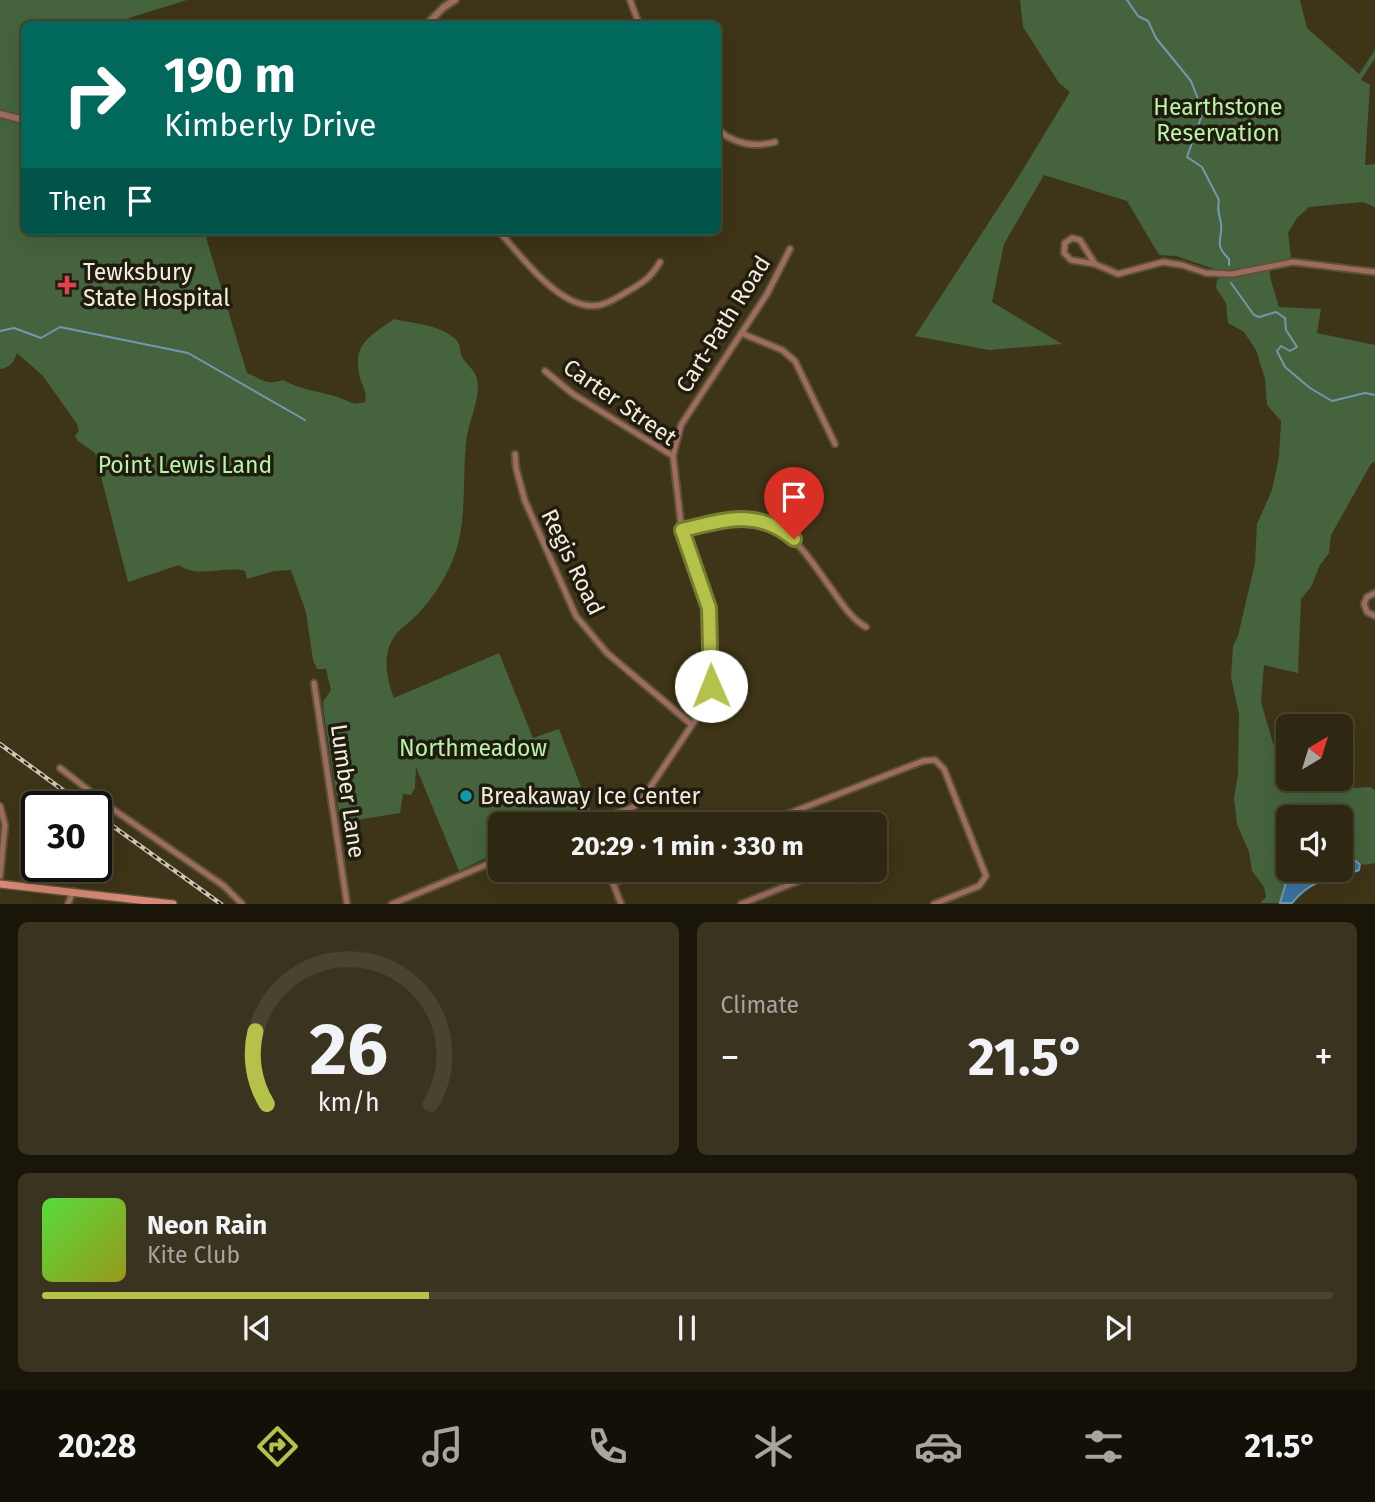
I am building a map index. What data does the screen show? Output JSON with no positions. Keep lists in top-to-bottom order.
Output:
{
  "streets": {
    "street": [
      "Cart-Path Road",
      "Carter Street",
      "Regis Road",
      "Lumber Lane"
    ]
  },
  "crossings": [
    ["Cart-Path Road", "Carter Street"],
    ["Carter Street", "Regis Road"]
  ],
  "parks": ["Hearthstone Reservation", "Point Lewis Land", "Northmeadow"],
  "places": {
    "health": ["Tewksbury State Hospital"],
    "other": ["Breakaway Ice Center"]
  },
  "north": "top right",
  "page": {
    "turn": ["190 m", "Kimberly Drive"],
    "then": "Then",
    "limit": "30",
    "trip": "20:29 · 1 min · 330 m",
    "tile": "Climate",
    "heat": ["−", "21.5°", "+"],
    "song": ["Neon Rain", "Kite Club"],
    "tabs": ["20:28", "21.5°"],
    "gauge": ["26", "km/h"]
  }
}
